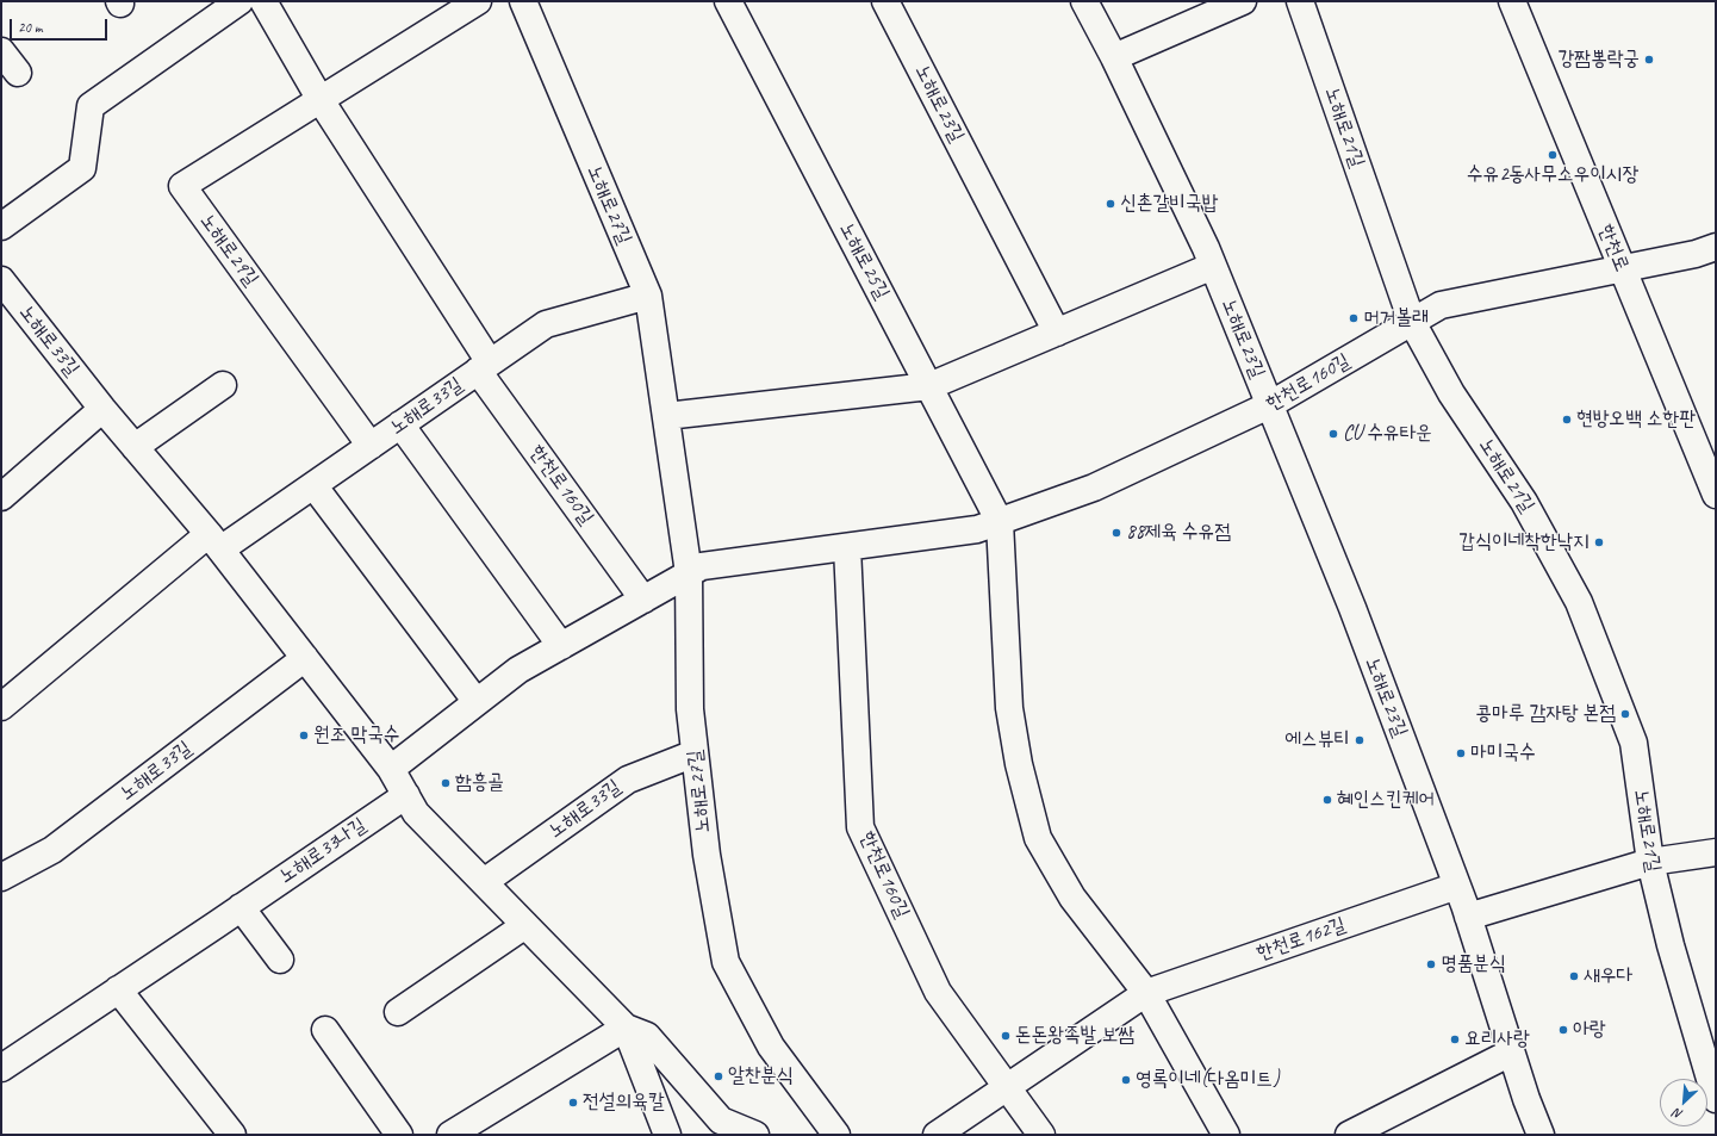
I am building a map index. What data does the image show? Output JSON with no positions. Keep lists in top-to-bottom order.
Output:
{
  "streets": {
    "street": [
      "노해로23길",
      "노해로21길",
      "노해로27길",
      "한천로",
      "노해로29길",
      "노해로25길",
      "노해로33길",
      "한천로160길",
      "노해로33나길",
      "한천로162길"
    ]
  },
  "crossings": [
    ["노해로23길", "한천로160길"],
    ["노해로23길", "한천로162길"],
    ["노해로21길", "한천로160길"],
    ["노해로27길", "노해로33길"],
    ["노해로27길", "한천로160길"],
    ["한천로", "한천로160길"],
    ["노해로29길", "노해로33길"],
    ["노해로25길", "한천로160길"],
    ["노해로33길", "한천로160길"],
    ["노해로33길", "노해로33나길"],
    ["한천로160길", "한천로162길"]
  ],
  "places": [
    "강짬뽕락궁",
    "수유2동사무소우이시장",
    "신촌갈비국밥",
    "머거볼래",
    "현방오백 소한판",
    "CU 수유타운",
    "88제육 수유점",
    "갑식이네착한낙지",
    "콩마루 감자탕 본점",
    "원조 막국수",
    "에스뷰티",
    "마미국수",
    "함흥골",
    "혜인스킨케어",
    "명품분식",
    "새우다",
    "아랑",
    "돈돈왕족발 보쌈",
    "요리사랑",
    "알찬분식",
    "영록이네(다옴미트)",
    "전설의육칼"
  ],
  "scale_bar": "20 m",
  "north": "bottom left"
}
